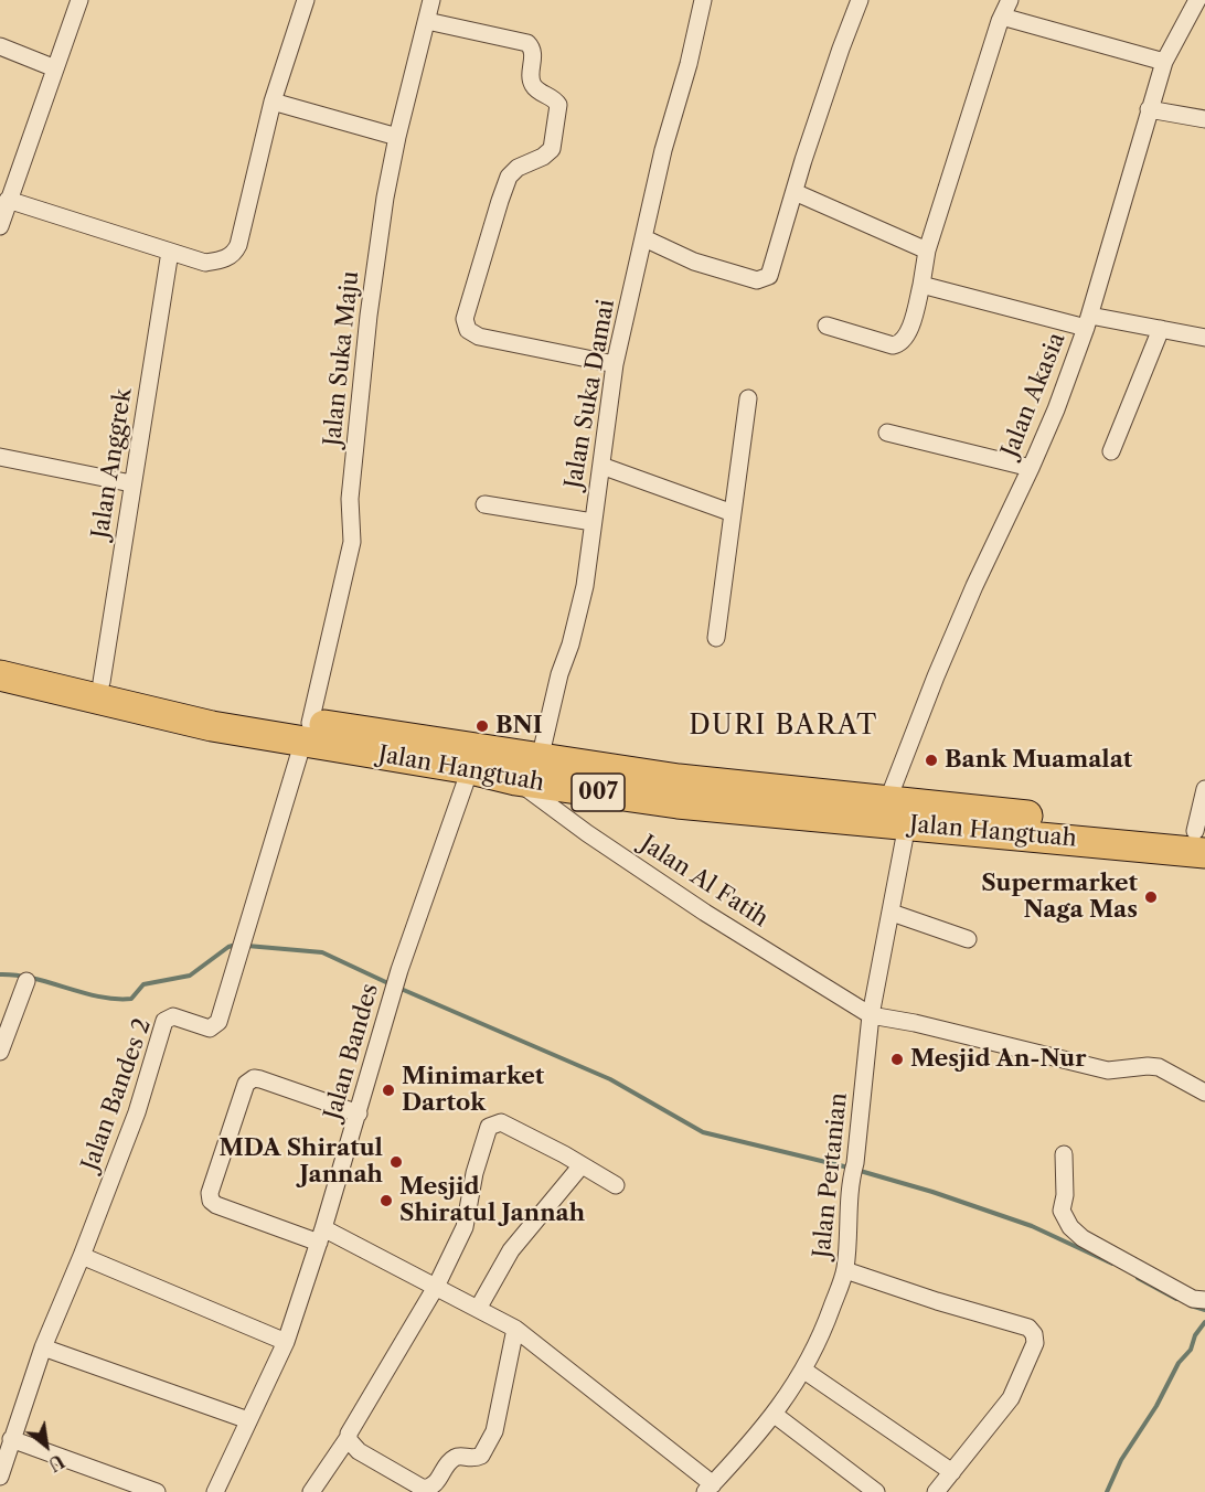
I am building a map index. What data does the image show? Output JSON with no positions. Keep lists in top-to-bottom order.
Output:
{
  "streets": {
    "highway": ["Jalan Hangtuah", "007"],
    "street": [
      "Jalan Suka Maju",
      "Jalan Suka Damai",
      "Jalan Akasia",
      "Jalan Anggrek",
      "Jalan Al Fatih",
      "Jalan Bandes",
      "Jalan Bandes 2",
      "Jalan Pertanian"
    ]
  },
  "crossings": [
    ["Jalan Suka Maju", "Jalan Hangtuah"],
    ["Jalan Suka Maju", "Jalan Bandes 2"],
    ["Jalan Suka Damai", "Jalan Hangtuah"],
    ["Jalan Akasia", "Jalan Hangtuah"],
    ["Jalan Anggrek", "Jalan Hangtuah"],
    ["Jalan Hangtuah", "Jalan Al Fatih"],
    ["Jalan Hangtuah", "Jalan Bandes"],
    ["Jalan Hangtuah", "Jalan Bandes 2"],
    ["Jalan Hangtuah", "Jalan Pertanian"],
    ["Jalan Al Fatih", "Jalan Pertanian"]
  ],
  "districts": ["DURI BARAT"],
  "places": [
    "BNI",
    "Bank Muamalat",
    "Supermarket Naga Mas",
    "Mesjid An-Nur",
    "Minimarket Dartok",
    "MDA Shiratul Jannah",
    "Mesjid Shiratul Jannah"
  ],
  "north": "bottom right"
}
